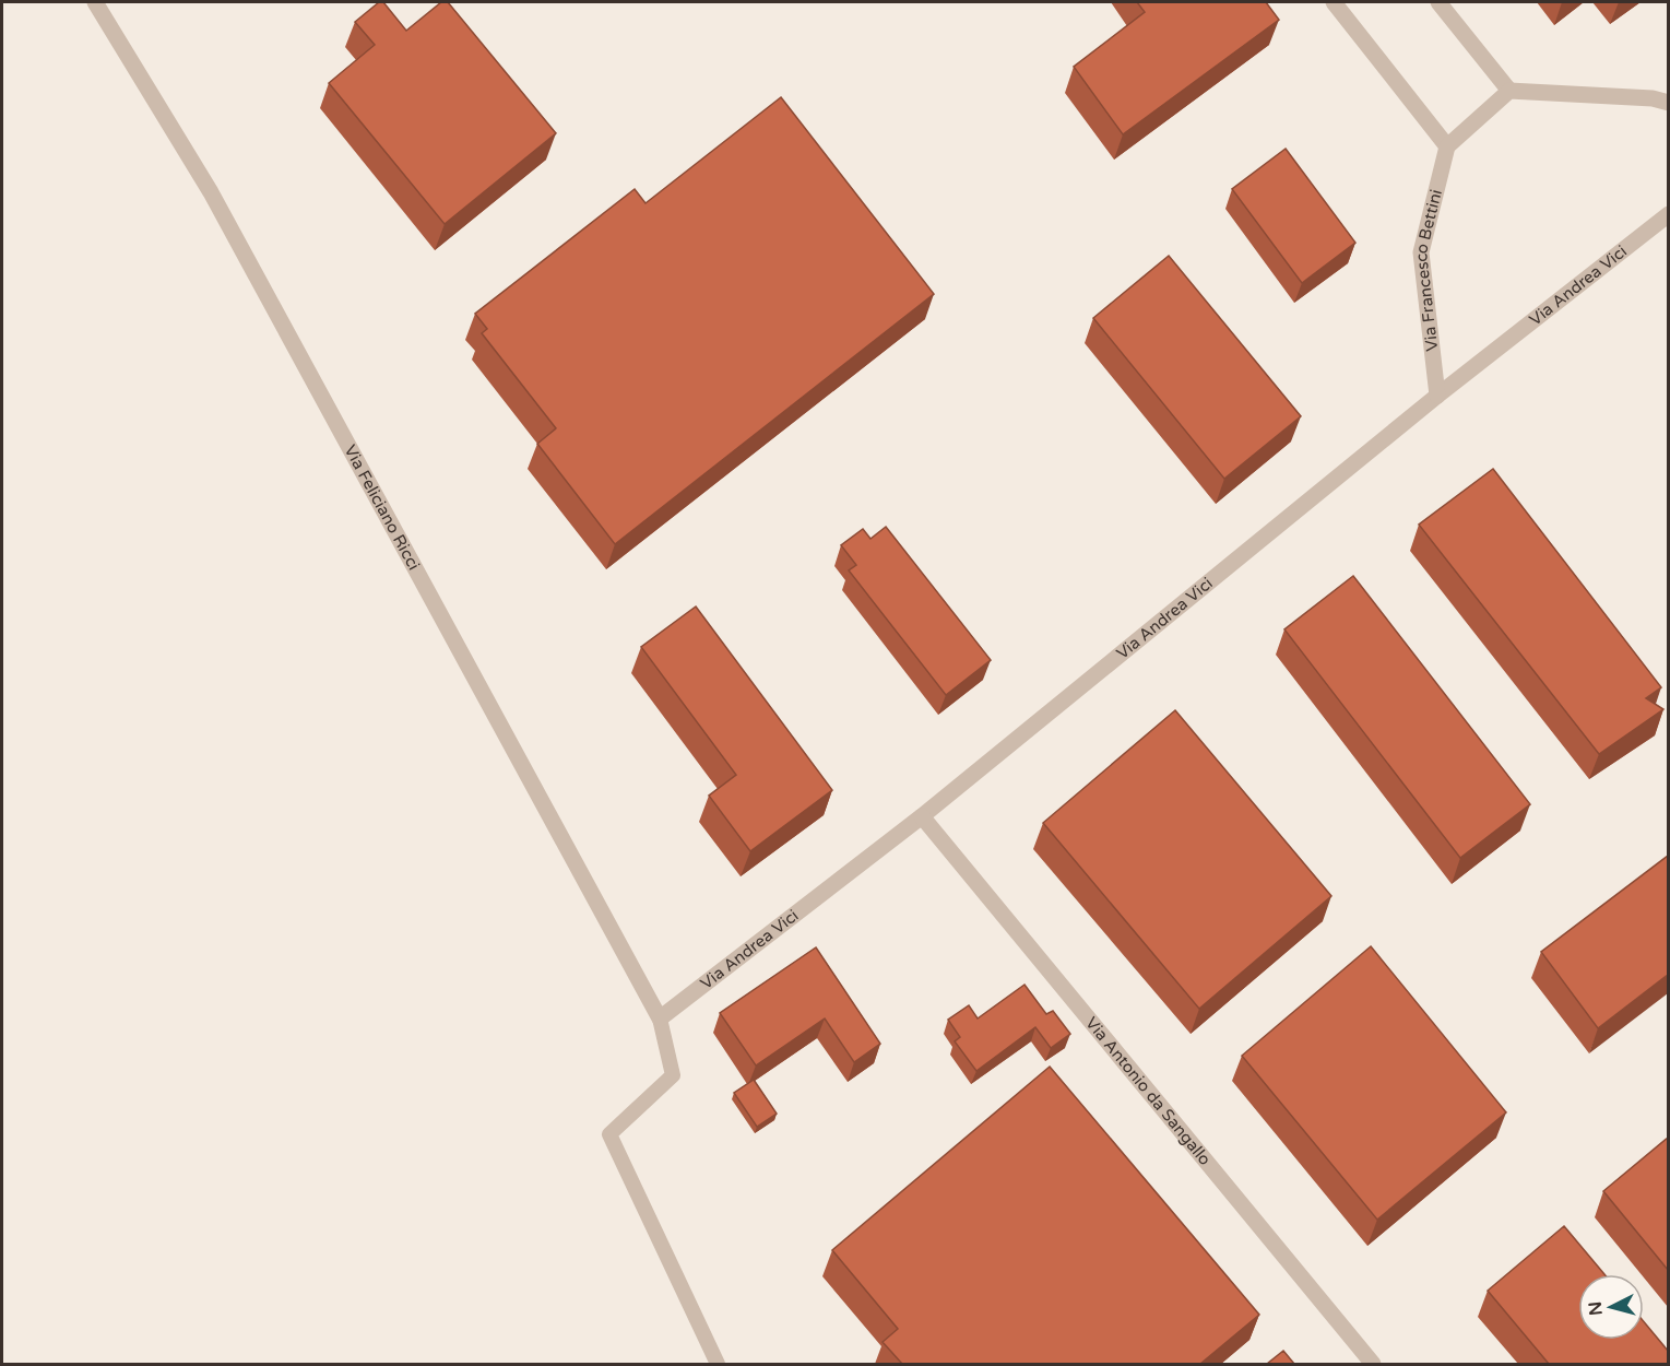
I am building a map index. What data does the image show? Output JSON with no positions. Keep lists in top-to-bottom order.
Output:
{
  "streets": {
    "street": [
      "Via Francesco Bettini",
      "Via Andrea Vici",
      "Via Feliciano Ricci",
      "Via Antonio da Sangallo"
    ]
  },
  "crossings": [
    ["Via Francesco Bettini", "Via Andrea Vici"],
    ["Via Andrea Vici", "Via Feliciano Ricci"],
    ["Via Andrea Vici", "Via Antonio da Sangallo"]
  ],
  "north": "left"
}
